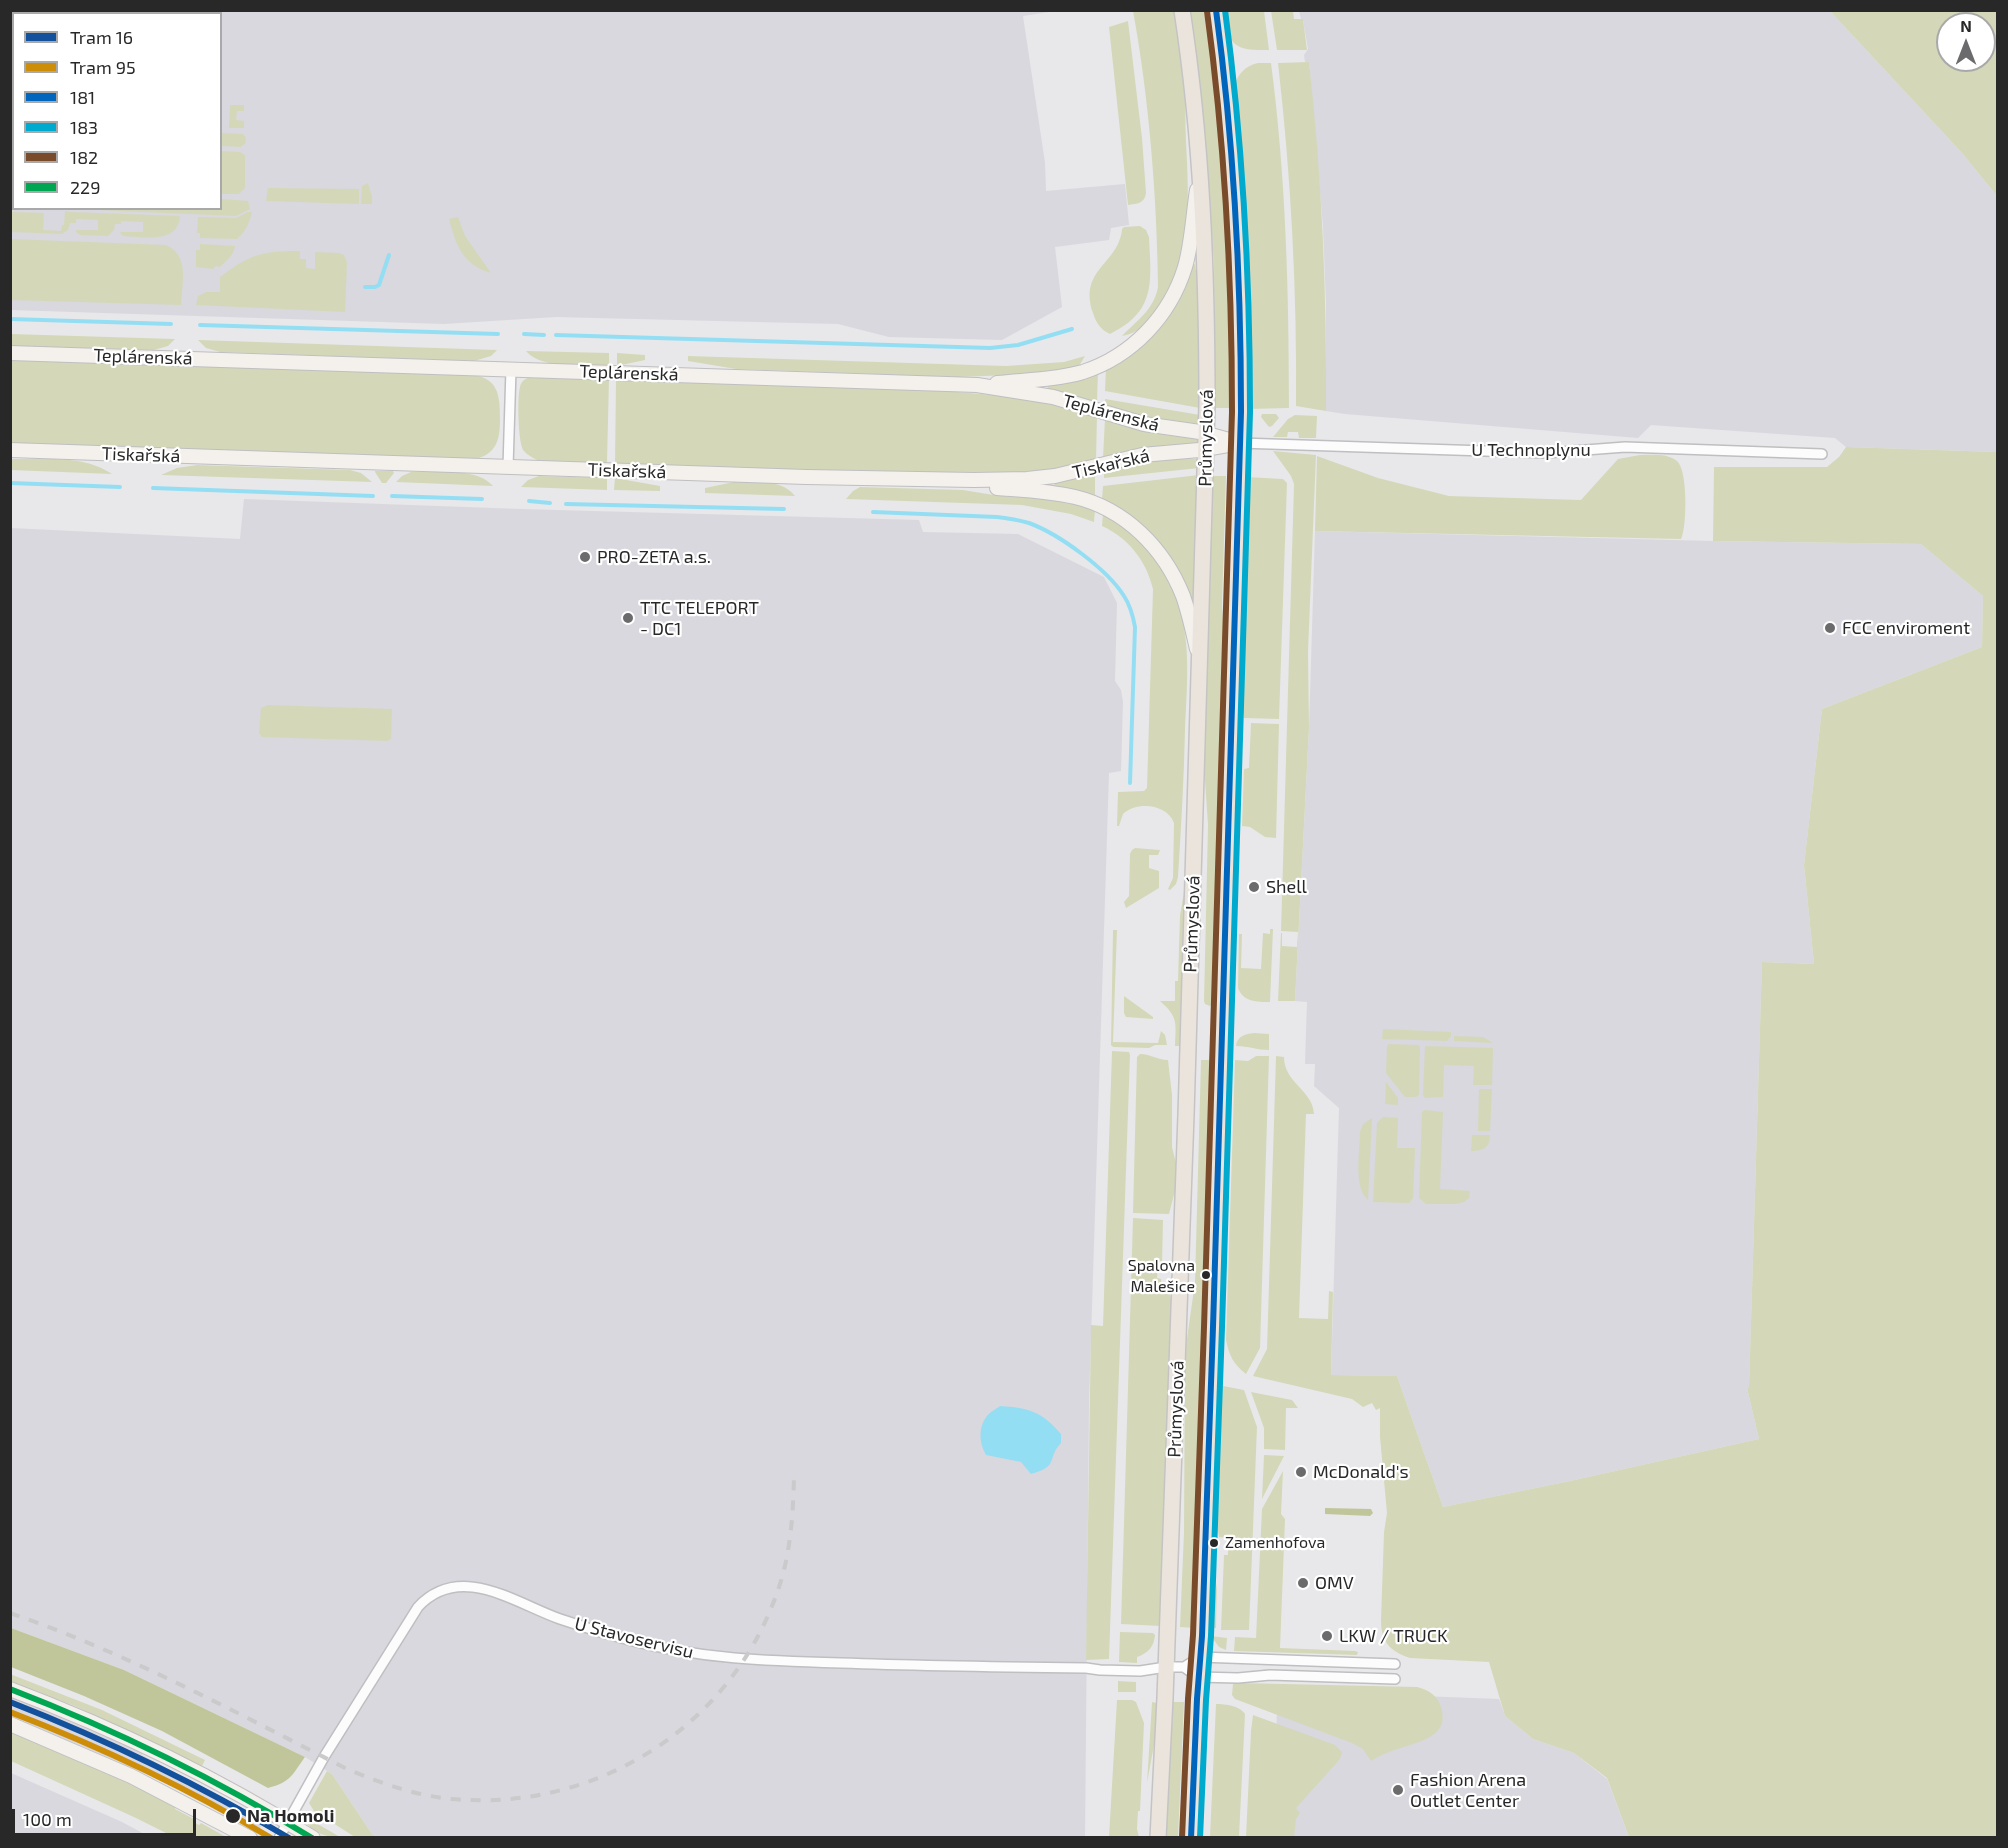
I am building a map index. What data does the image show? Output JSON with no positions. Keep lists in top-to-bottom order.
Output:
{
  "streets": {
    "main road": ["Průmyslová"],
    "street": [
      "Teplárenská",
      "U Technoplynu",
      "Tiskařská",
      "U Stavoservisu"
    ]
  },
  "crossings": [
    ["Teplárenská", "Průmyslová"],
    ["Teplárenská", "U Technoplynu"],
    ["Teplárenská", "Tiskařská"],
    ["Průmyslová", "U Technoplynu"],
    ["Průmyslová", "Tiskařská"],
    ["Průmyslová", "U Stavoservisu"]
  ],
  "places": [
    "PRO-ZETA a.s.",
    "TTC TELEPORT - DC1",
    "FCC enviroment",
    "Shell",
    "Spalovna Malešice",
    "McDonald's",
    "Zamenhofova",
    "OMV",
    "LKW / TRUCK",
    "Fashion Arena Outlet Center",
    "Na Homoli"
  ],
  "lines": [
    "transit line 181",
    "transit line 183",
    "transit line 182",
    "transit line 229",
    "tram line 16",
    "tram line 95"
  ],
  "legend": [
    "Tram 16",
    "Tram 95",
    "181",
    "183",
    "182",
    "229"
  ],
  "scale_bar": "100 m",
  "north": "top"
}
